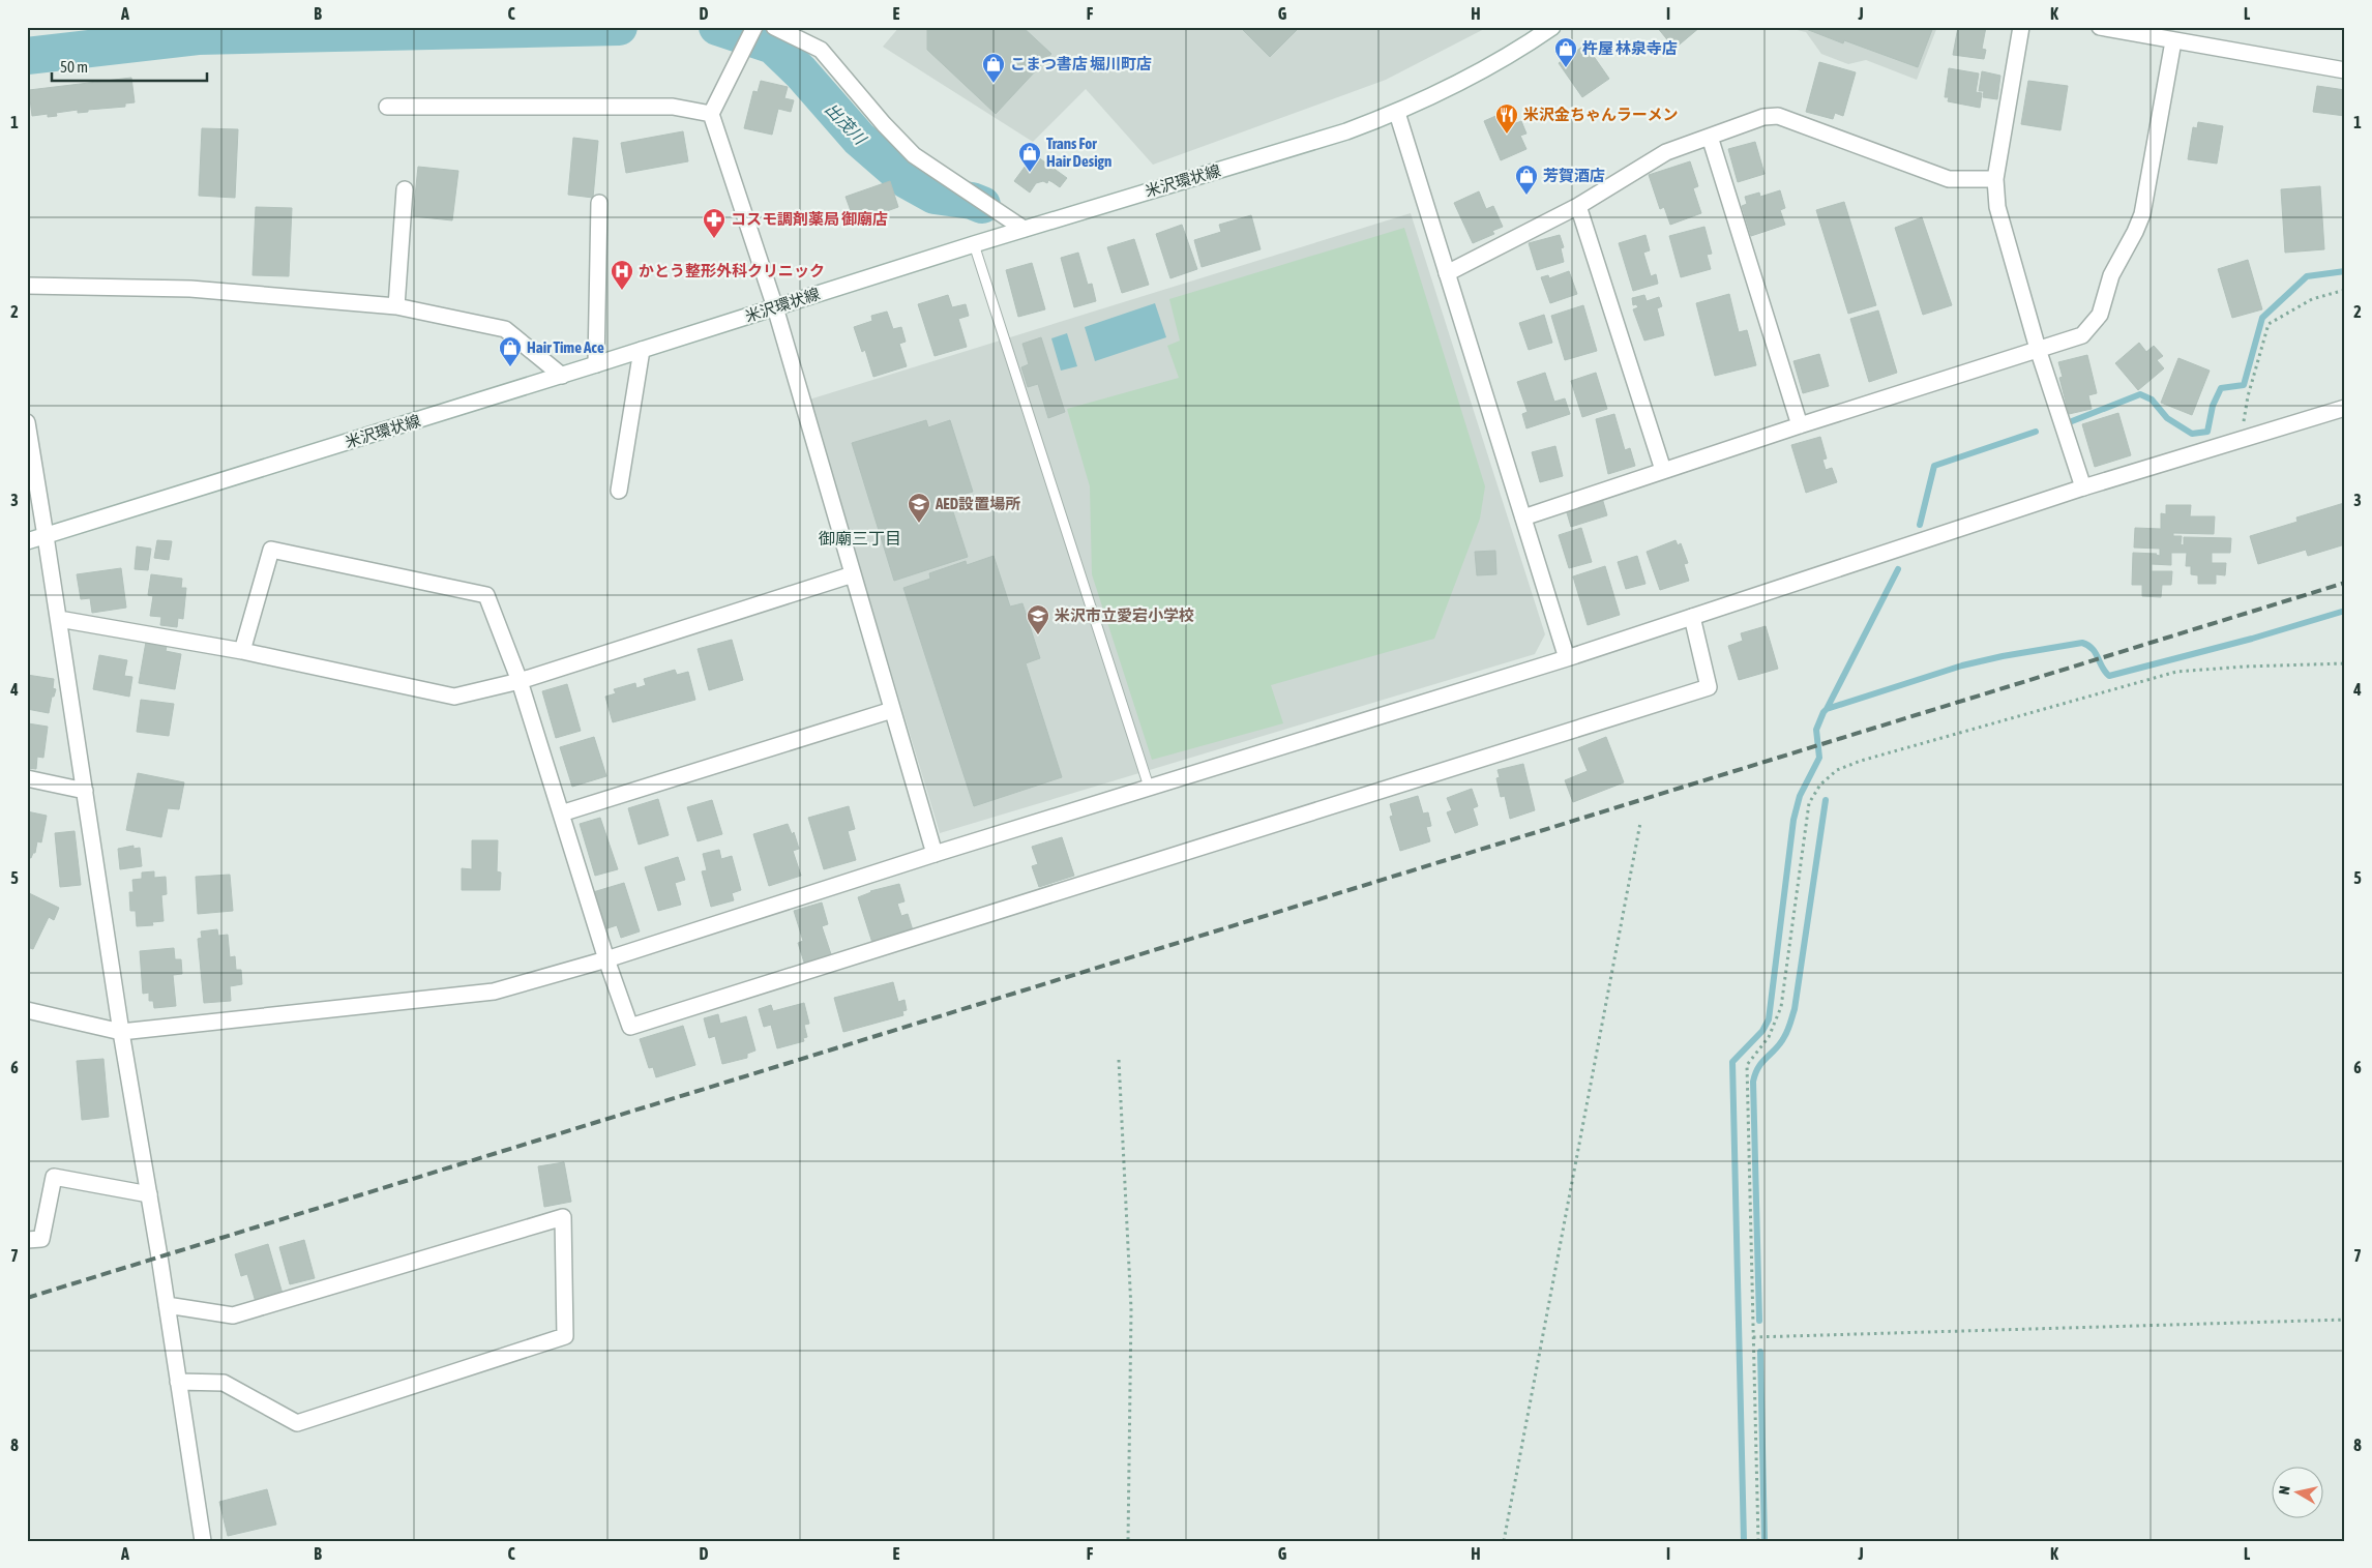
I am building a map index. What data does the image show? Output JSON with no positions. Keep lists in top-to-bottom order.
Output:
{
  "streets": {
    "street": ["米沢環状線"]
  },
  "districts": ["御廟三丁目"],
  "water": ["出茂川"],
  "places": {
    "shop": [
      "杵屋 林泉寺店",
      "こまつ書店 堀川町店",
      "Trans For Hair Design",
      "芳賀酒店",
      "Hair Time Ace"
    ],
    "restaurant": ["米沢金ちゃんラーメン"],
    "pharmacy": ["コスモ調剤薬局 御廟店"],
    "hospital": ["かとう整形外科クリニック"],
    "school or university": ["AED設置場所", "米沢市立愛宕小学校"]
  },
  "scale_bar": "50 m",
  "north": "left",
  "grid": {
    "columns": [
      "A",
      "B",
      "C",
      "D",
      "E",
      "F",
      "G",
      "H",
      "I",
      "J",
      "K",
      "L"
    ],
    "rows": [
      "1",
      "2",
      "3",
      "4",
      "5",
      "6",
      "7",
      "8"
    ]
  }
}
